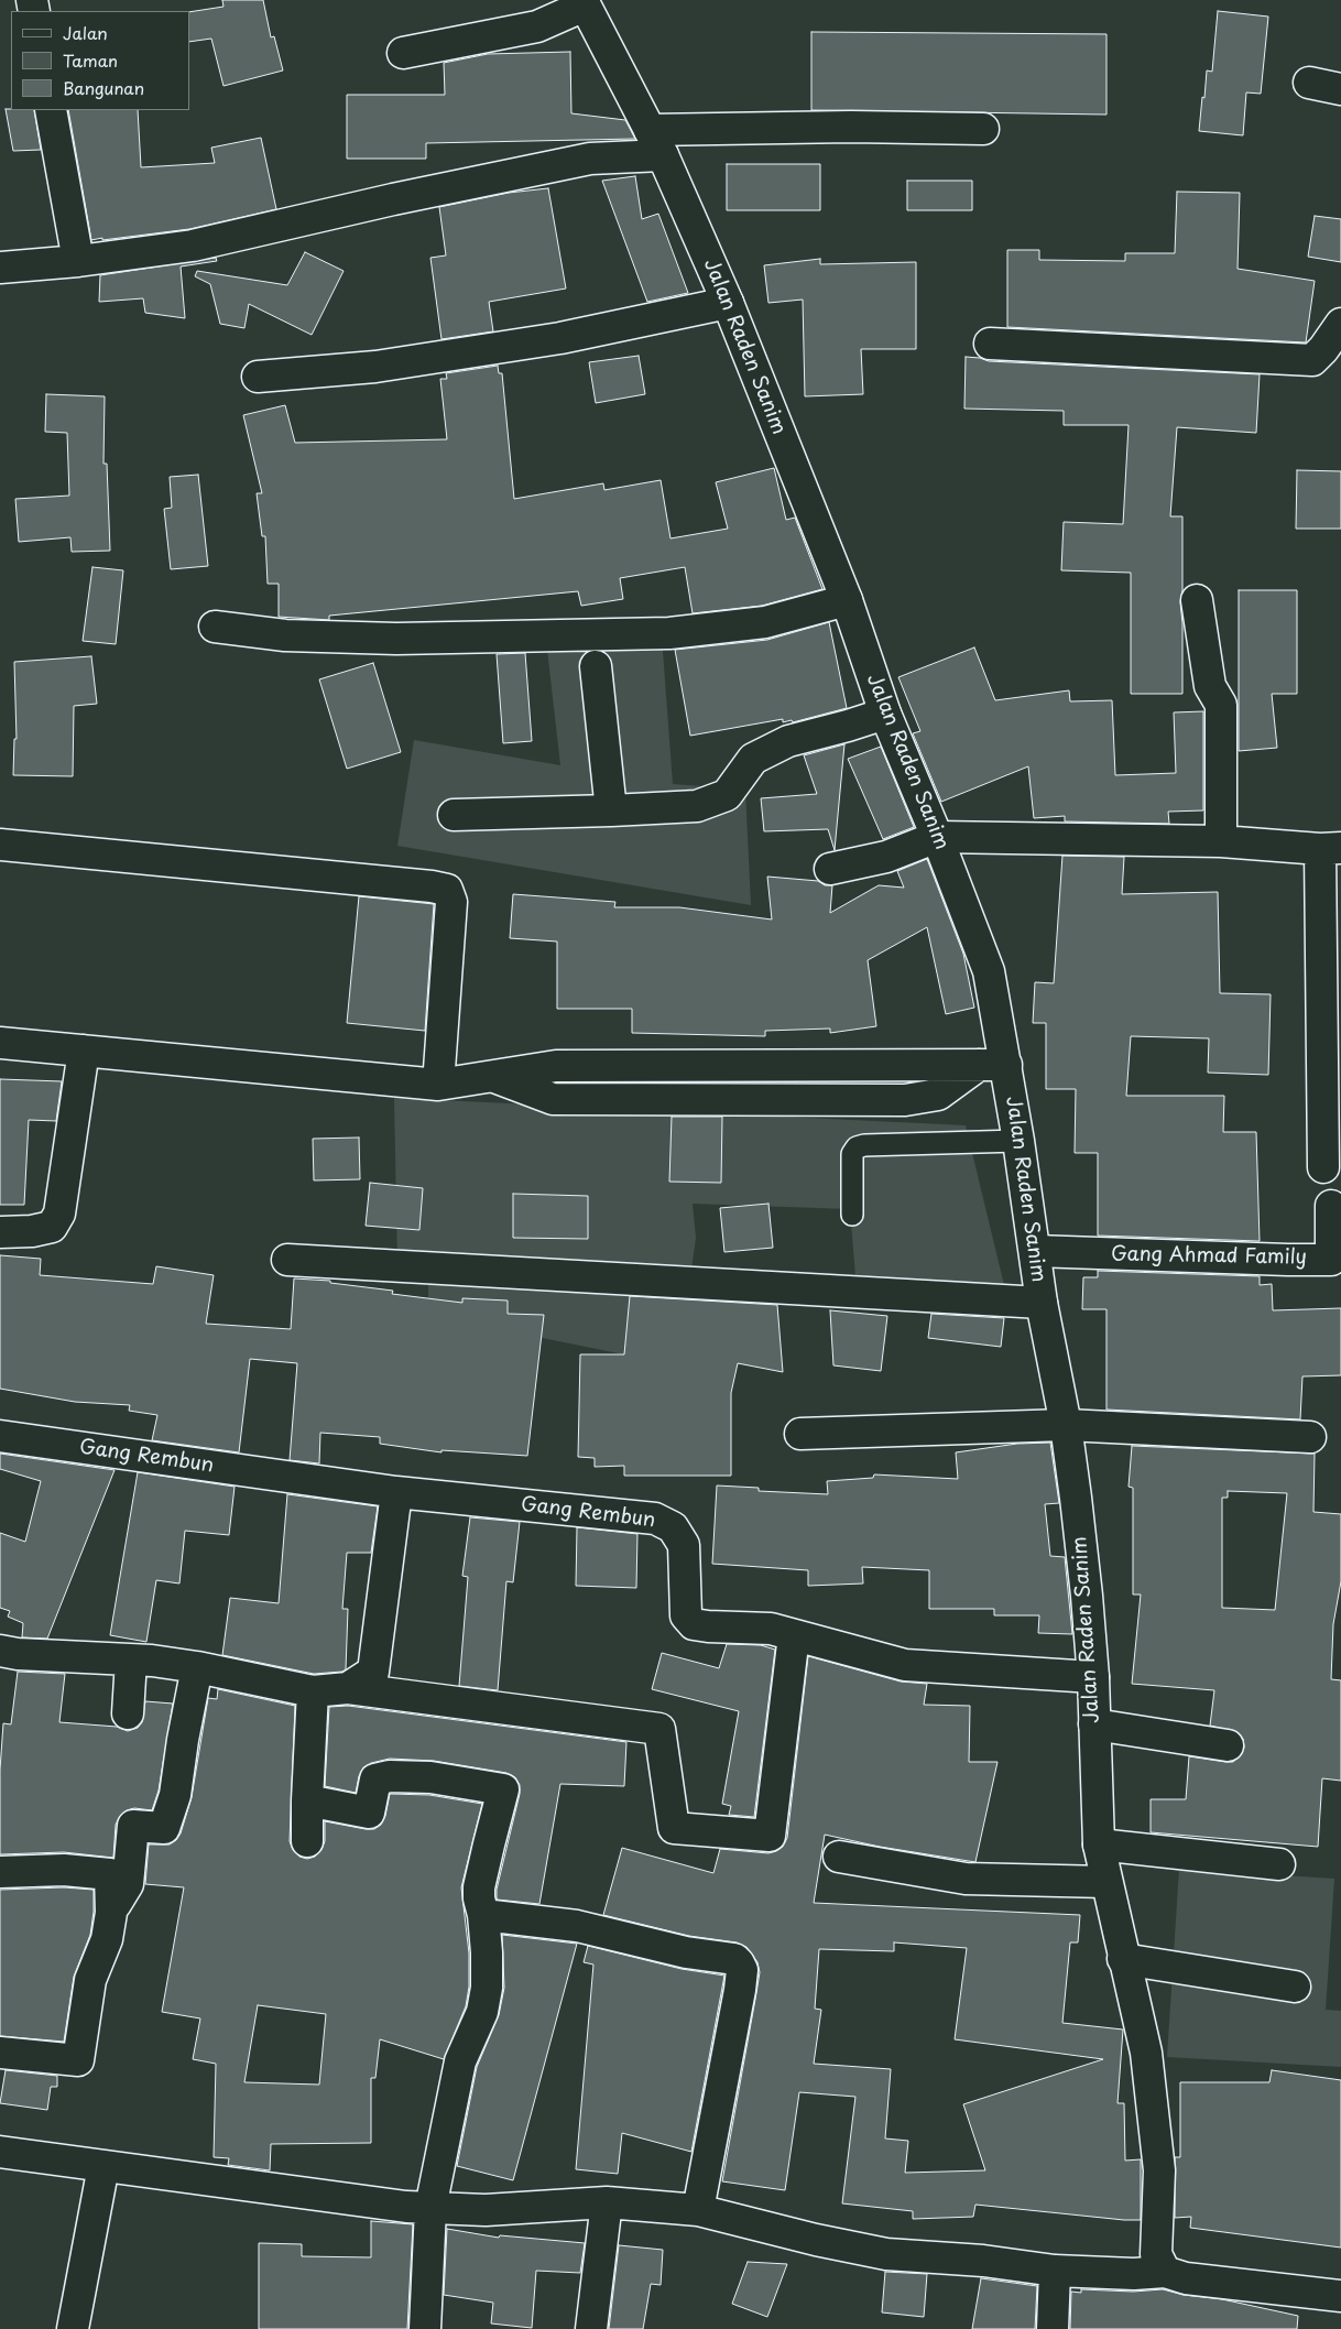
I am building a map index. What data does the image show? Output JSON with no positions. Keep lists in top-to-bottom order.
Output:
{
  "streets": {
    "street": ["Jalan Raden Sanim", "Gang Ahmad Family", "Gang Rembun"]
  },
  "crossings": [
    ["Jalan Raden Sanim", "Gang Ahmad Family"],
    ["Jalan Raden Sanim", "Gang Rembun"]
  ],
  "legend": ["Jalan", "Taman", "Bangunan"]
}
